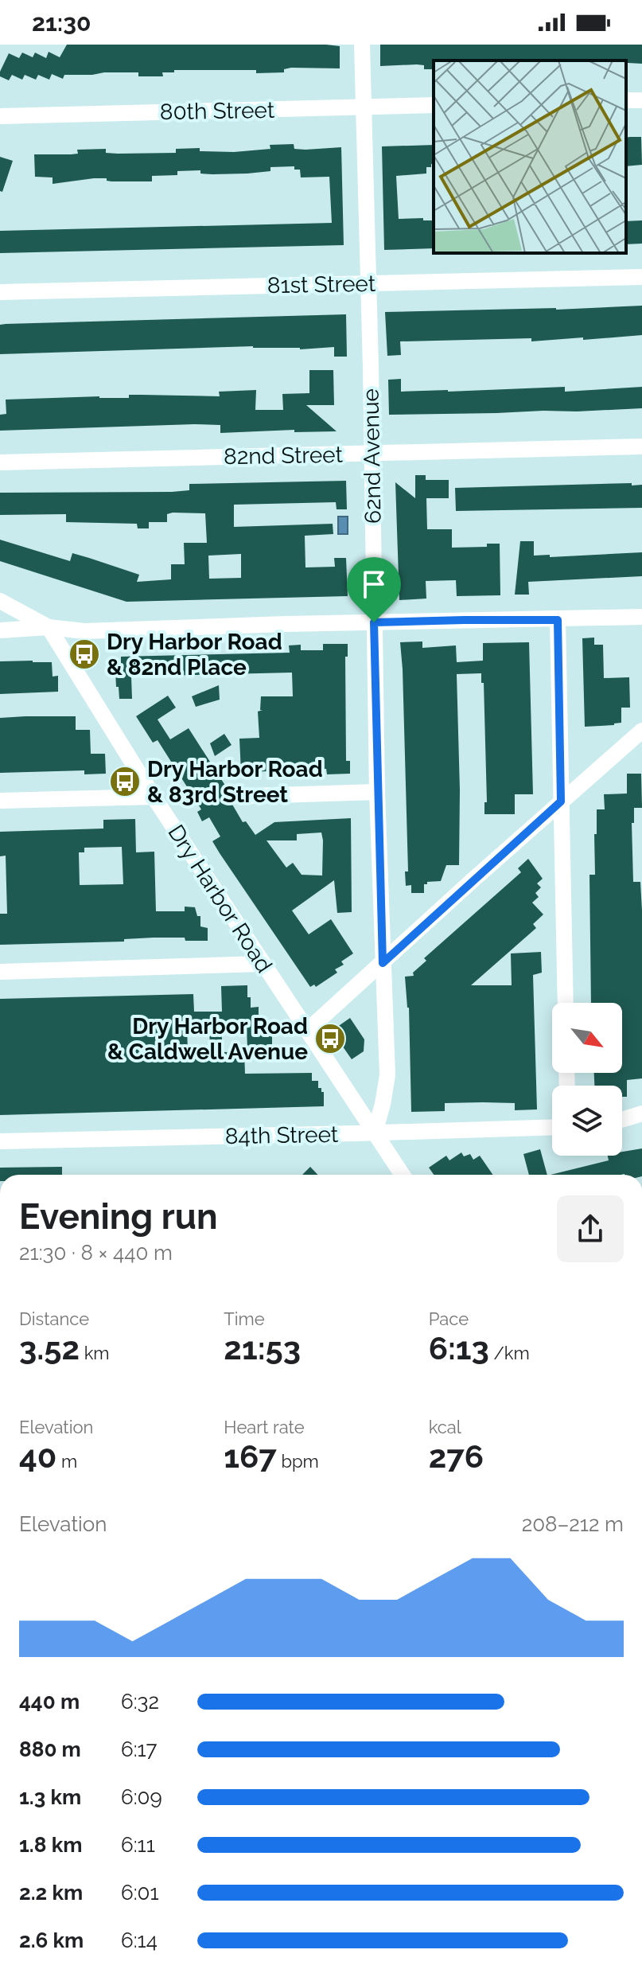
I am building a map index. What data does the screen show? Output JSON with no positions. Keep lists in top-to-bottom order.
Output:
{
  "streets": {
    "street": [
      "80th Street",
      "81st Street",
      "82nd Street",
      "62nd Avenue",
      "Dry Harbor Road",
      "84th Street"
    ]
  },
  "crossings": [
    ["80th Street", "62nd Avenue"],
    ["81st Street", "62nd Avenue"],
    ["82nd Street", "62nd Avenue"],
    ["62nd Avenue", "Dry Harbor Road"],
    ["62nd Avenue", "84th Street"],
    ["Dry Harbor Road", "84th Street"]
  ],
  "places": {
    "bus stop": ["Dry Harbor Road & 82nd Place", "Dry Harbor Road & 83rd Street", "Dry Harbor Road & Caldwell Avenue"]
  },
  "north": "bottom right",
  "page": {
    "status": "21:30",
    "heading": ["Evening run", "21:30 · 8 × 440 m"],
    "stats": [
      ["Distance", "3.52 km"],
      ["Time", "21:53"],
      ["Pace", "6:13 /km"],
      ["Elevation", "40 m"],
      ["Heart rate", "167 bpm"],
      ["kcal", "276"]
    ],
    "chart": ["Elevation", "208–212 m"],
    "list": [
      {
        "name": "440 m",
        "note": "6:32"
      },
      {
        "name": "880 m",
        "note": "6:17"
      },
      {
        "name": "1.3 km",
        "note": "6:09"
      },
      {
        "name": "1.8 km",
        "note": "6:11"
      },
      {
        "name": "2.2 km",
        "note": "6:01"
      },
      {
        "name": "2.6 km",
        "note": "6:14"
      }
    ]
  }
}
